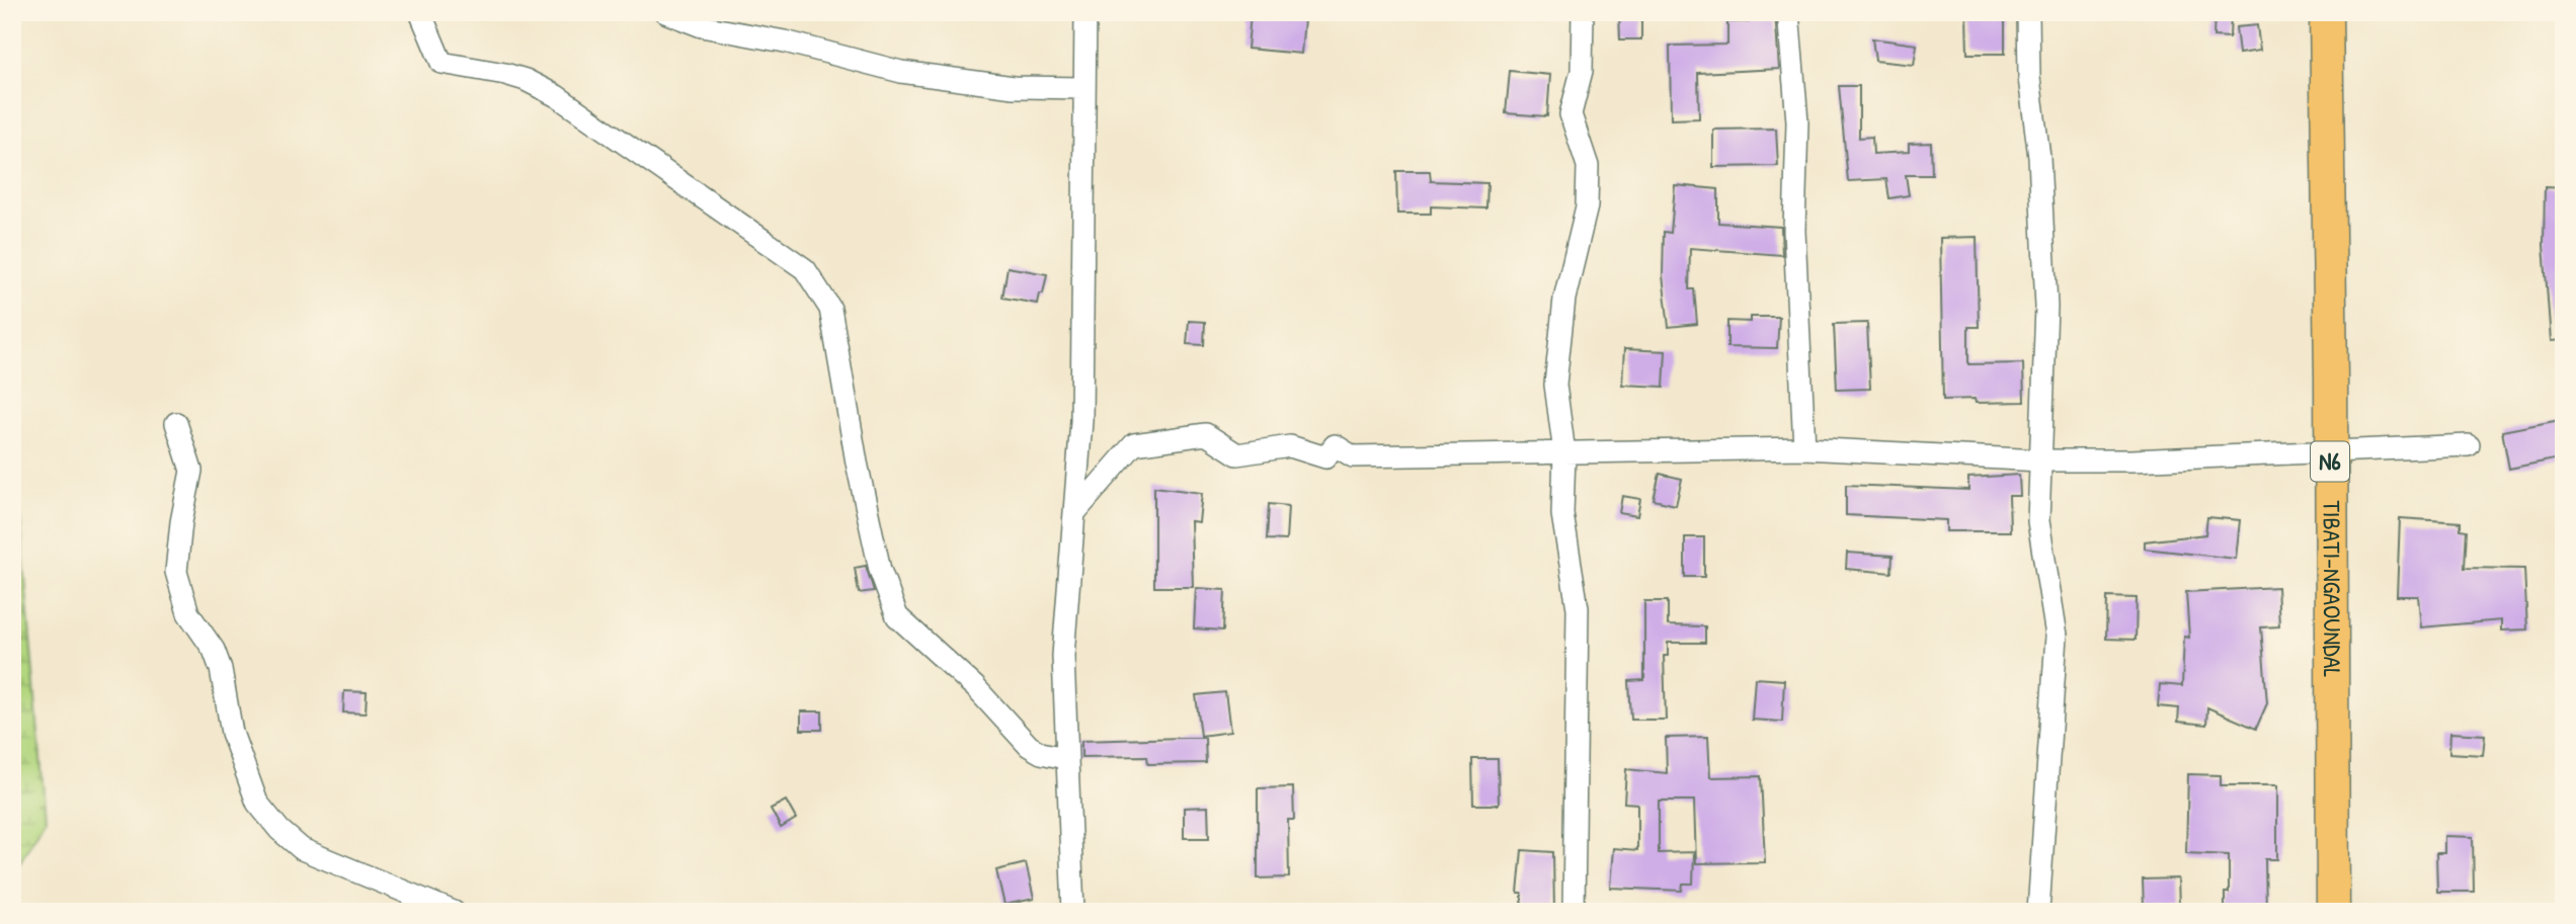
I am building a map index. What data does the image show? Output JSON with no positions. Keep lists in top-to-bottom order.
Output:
{
  "streets": {
    "highway": ["N6", "TIBATI-NGAOUNDAL"]
  }
}
